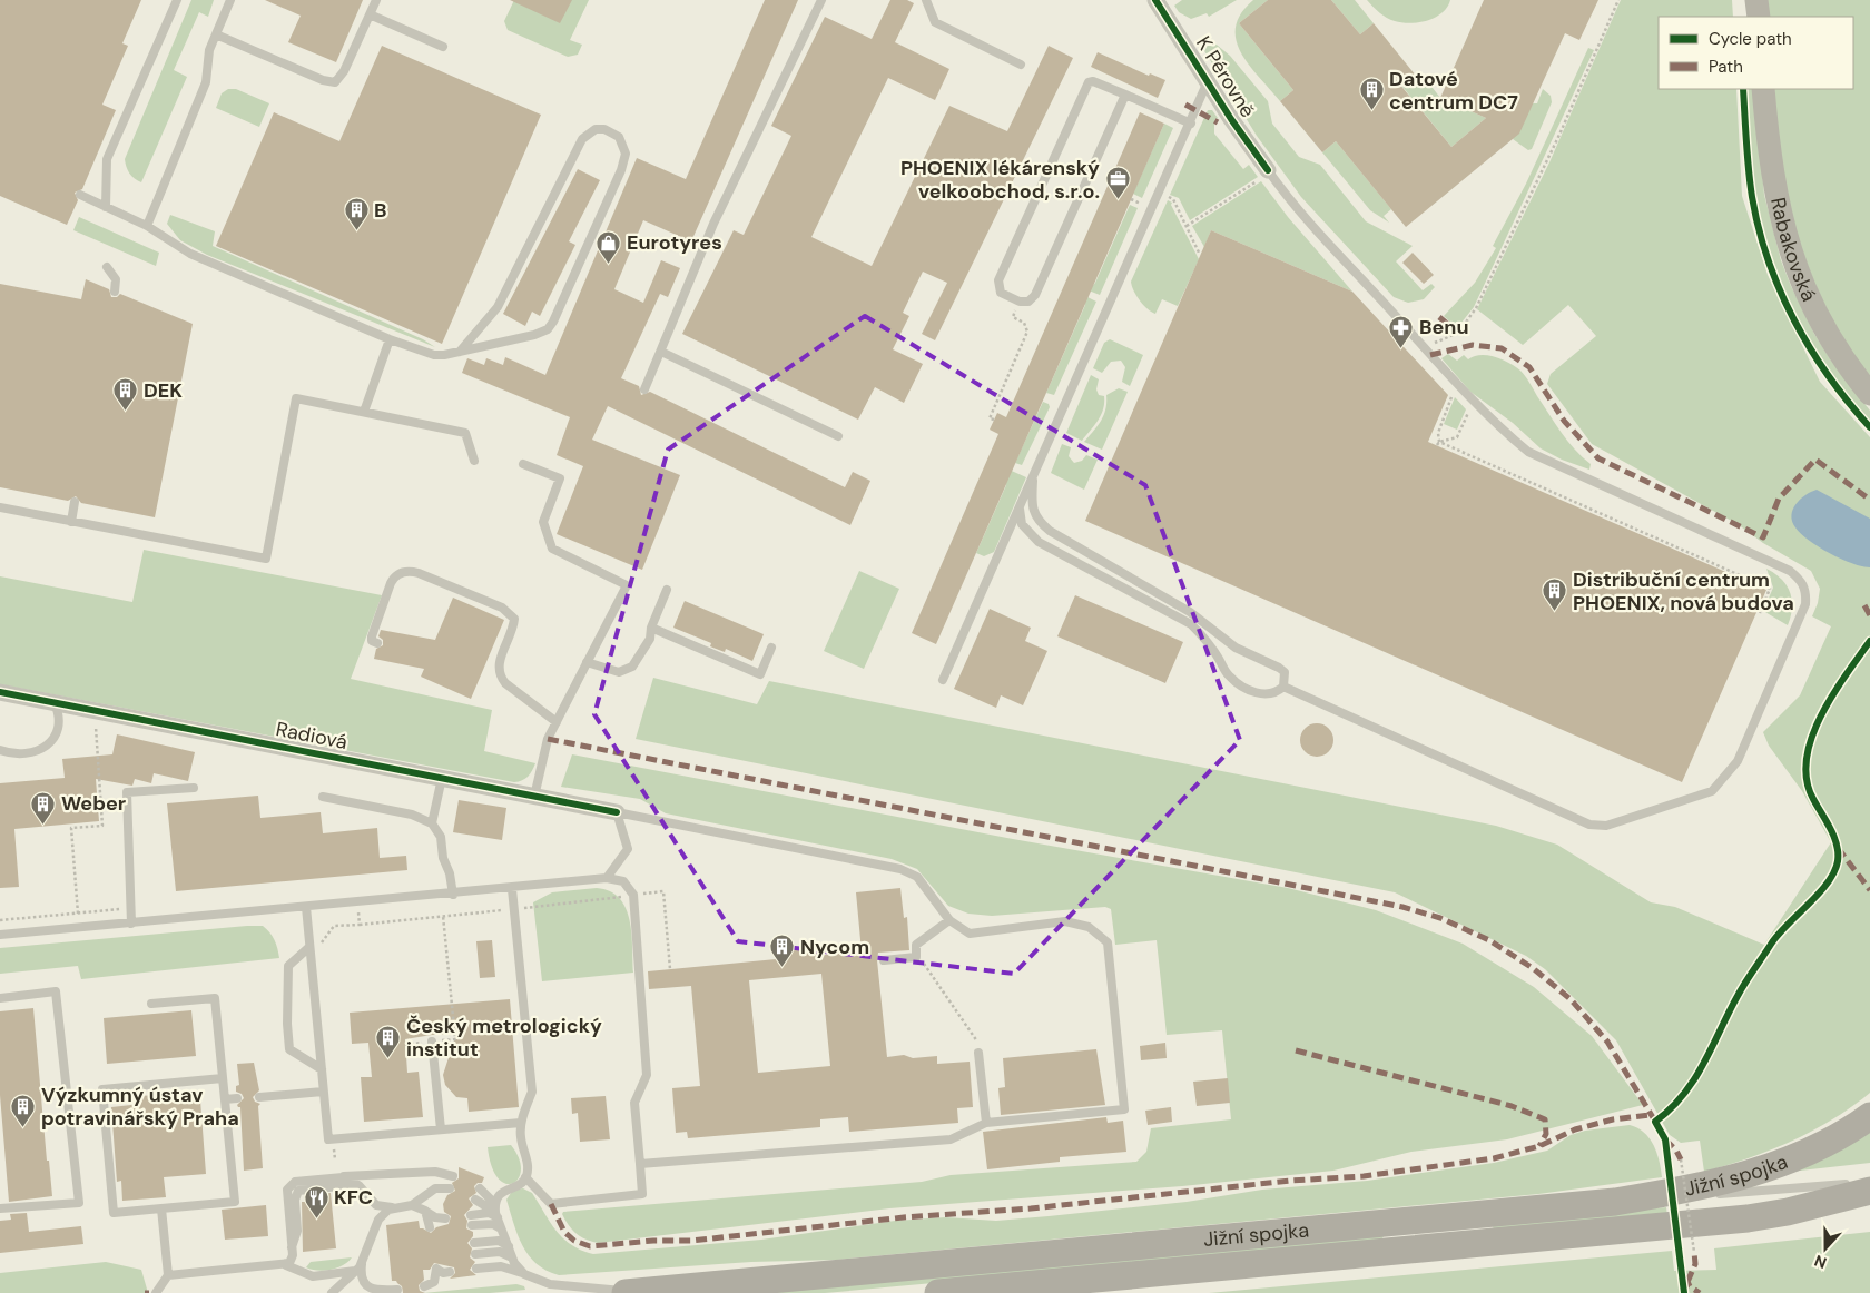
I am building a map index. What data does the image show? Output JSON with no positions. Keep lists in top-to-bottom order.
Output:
{
  "streets": {
    "highway": ["Jižní spojka"],
    "main road": ["Rabakovská"],
    "street": ["K Pérovně", "Radiová"]
  },
  "places": {
    "building": [
      "Datové centrum DC7",
      "B",
      "DEK",
      "Distribuční centrum PHOENIX, nová budova",
      "Weber",
      "Nycom",
      "Český metrologický institut",
      "Výzkumný ústav potravinářský Praha"
    ],
    "office": ["PHOENIX lékárenský velkoobchod, s.r.o."],
    "shop": ["Eurotyres"],
    "pharmacy": ["Benu"],
    "restaurant": ["KFC"]
  },
  "legend": ["Cycle path", "Path"],
  "north": "bottom"
}
